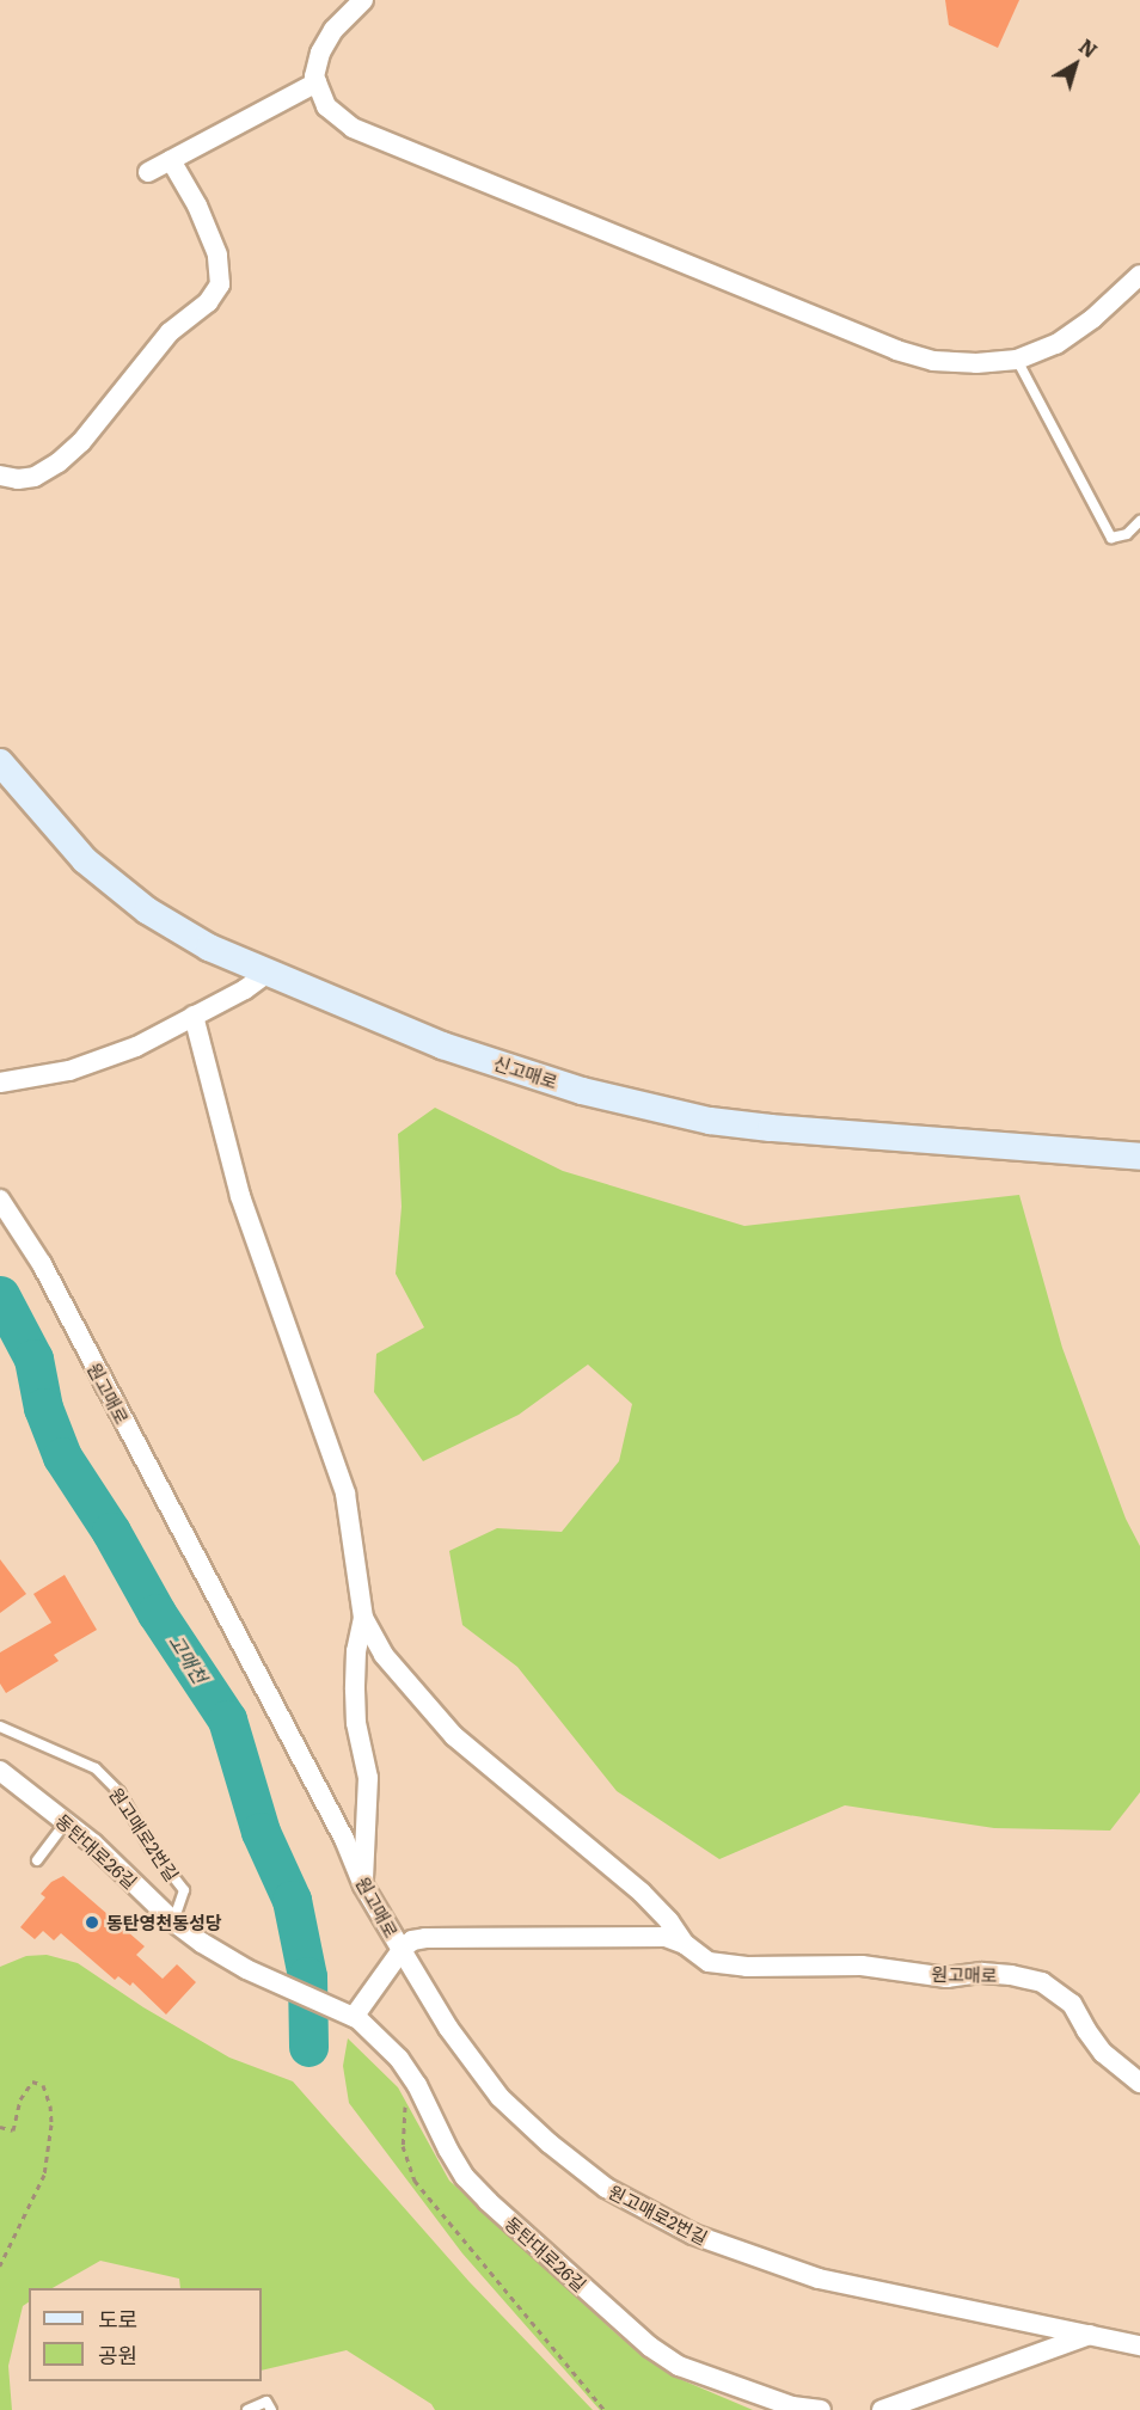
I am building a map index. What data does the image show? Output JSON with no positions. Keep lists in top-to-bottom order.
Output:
{
  "streets": {
    "street": [
      "신고매로",
      "원고매로",
      "원고매로2번길",
      "동탄대로26길"
    ]
  },
  "crossings": [
    ["원고매로", "원고매로2번길"],
    ["원고매로2번길", "동탄대로26길"]
  ],
  "water": ["고매천"],
  "places": ["동탄영천동성당"],
  "legend": ["도로", "공원"],
  "north": "top right"
}
